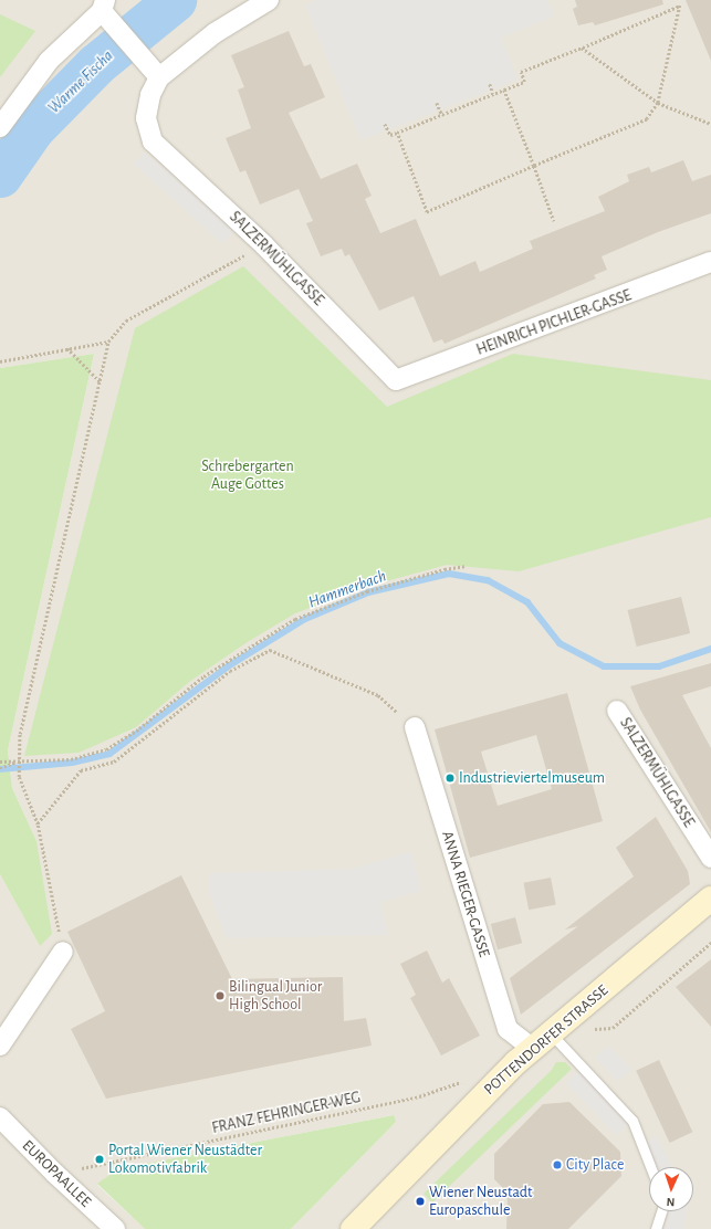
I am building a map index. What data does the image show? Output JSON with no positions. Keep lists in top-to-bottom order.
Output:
{
  "streets": {
    "main road": ["POTTENDORFER STRASSE"],
    "street": [
      "SALZERMÜHLGASSE",
      "HEINRICH PICHLER-GASSE",
      "ANNA RIEGER-GASSE",
      "EUROPAALLEE"
    ],
    "path": ["FRANZ FEHRINGER-WEG"]
  },
  "crossings": [
    ["SALZERMÜHLGASSE", "HEINRICH PICHLER-GASSE"],
    ["ANNA RIEGER-GASSE", "POTTENDORFER STRASSE"],
    ["FRANZ FEHRINGER-WEG", "EUROPAALLEE"]
  ],
  "water": ["Warme Fischa", "Hammerbach"],
  "parks": ["Schrebergarten Auge Gottes"],
  "places": [
    "Industrieviertelmuseum",
    "Bilingual Junior High School",
    "Portal Wiener Neustädter Lokomotivfabrik",
    "City Place",
    "Wiener Neustadt Europaschule"
  ],
  "north": "bottom"
}
